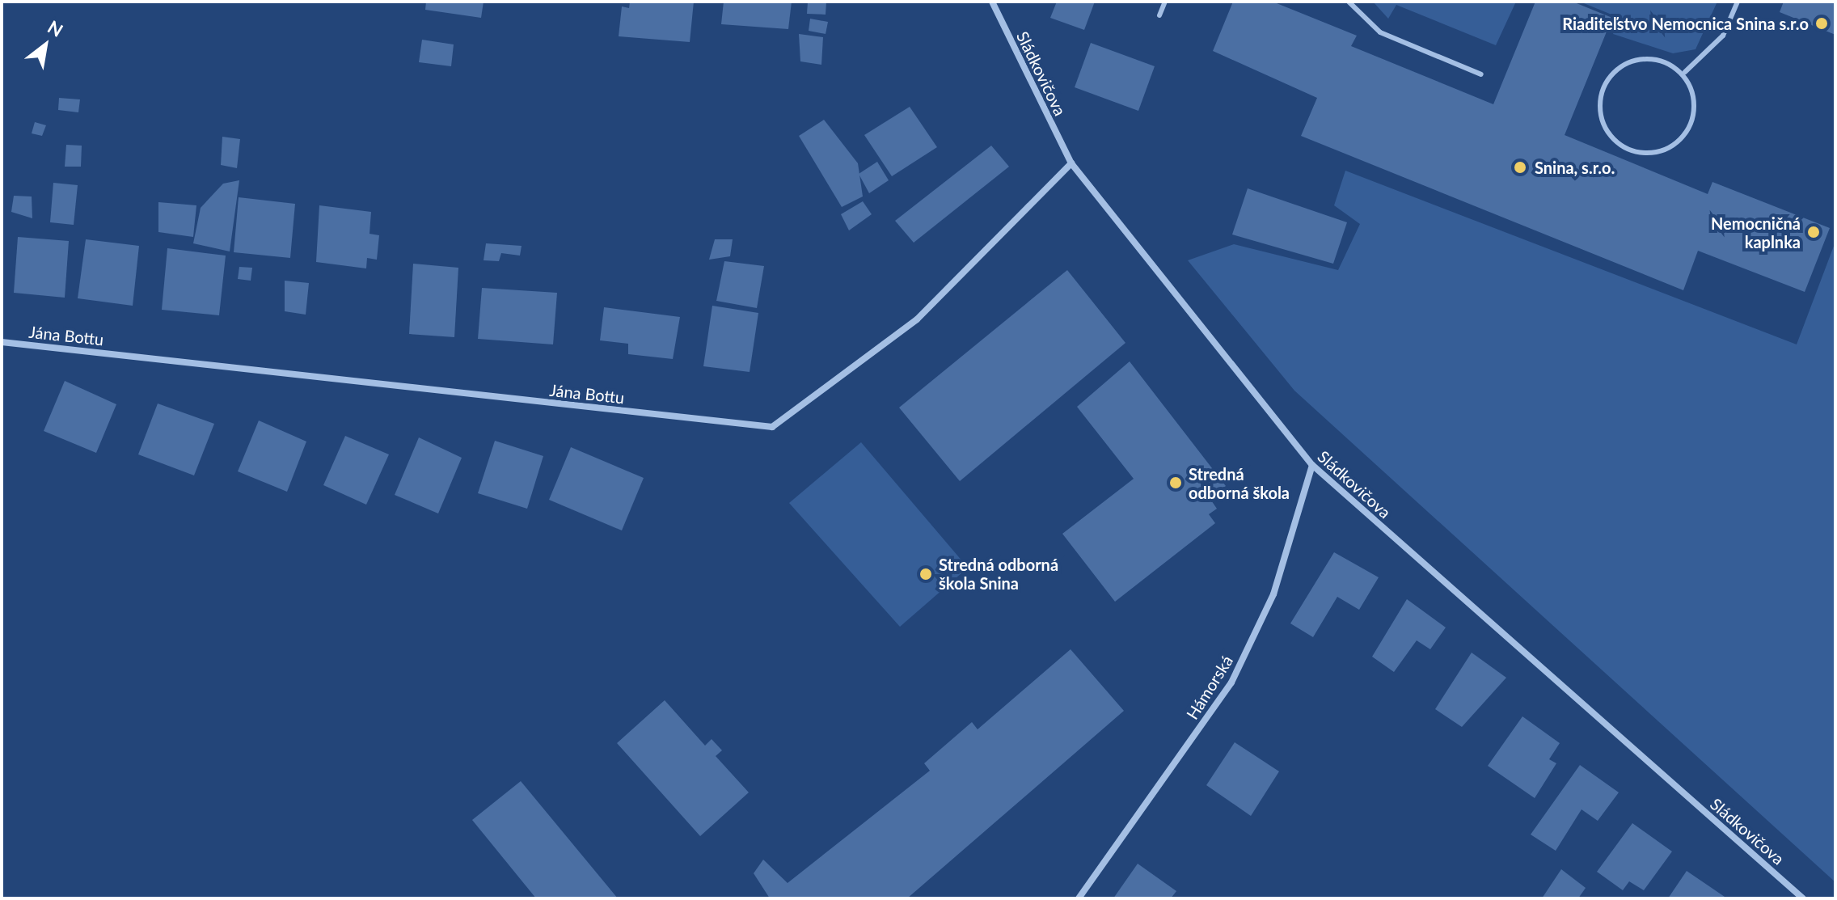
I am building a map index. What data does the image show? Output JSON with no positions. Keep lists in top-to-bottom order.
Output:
{
  "streets": {
    "street": ["Sládkovičova", "Jána Bottu", "Hámorská"]
  },
  "crossings": [
    ["Sládkovičova", "Jána Bottu"],
    ["Sládkovičova", "Hámorská"]
  ],
  "places": [
    "Riaditeľstvo Nemocnica Snina s.r.o",
    "Snina, s.r.o.",
    "Nemocničná kaplnka",
    "Stredná odborná škola",
    "Stredná odborná škola Snina"
  ],
  "north": "top right"
}
